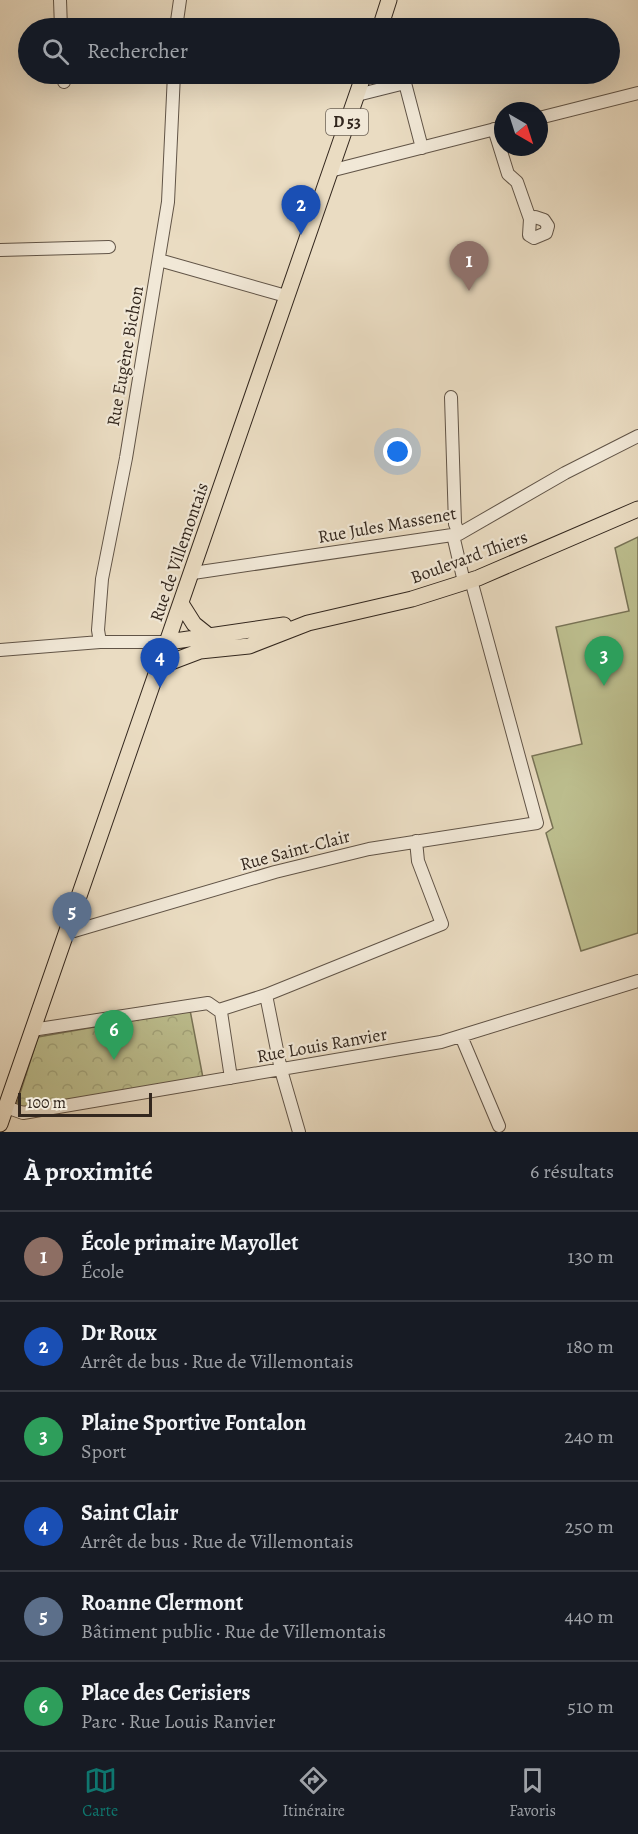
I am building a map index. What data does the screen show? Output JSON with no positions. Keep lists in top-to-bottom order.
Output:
{
  "streets": {
    "main road": ["D 53", "Rue de Villemontais", "Boulevard Thiers"],
    "street": [
      "Rue Eugène Bichon",
      "Rue Jules Massenet",
      "Rue Saint-Clair",
      "Rue Louis Ranvier"
    ]
  },
  "crossings": [
    ["Rue Jules Massenet", "Rue de Villemontais"],
    ["Rue de Villemontais", "Boulevard Thiers"],
    ["Rue de Villemontais", "Rue Saint-Clair"],
    ["Rue de Villemontais", "Rue Louis Ranvier"],
    ["Boulevard Thiers", "Rue Saint-Clair"]
  ],
  "scale_bar": "100 m",
  "north": "bottom right",
  "page": {
    "search": "Rechercher",
    "pins": [
      "2",
      "1",
      "3",
      "4",
      "5",
      "6"
    ],
    "scale": "100 m",
    "heading": ["À proximité", "6 résultats"],
    "list": [
      {
        "mark": "1",
        "name": "École primaire Mayollet",
        "note": "École",
        "value": "130 m"
      },
      {
        "mark": "2",
        "name": "Dr Roux",
        "note": "Arrêt de bus · Rue de Villemontais",
        "value": "180 m"
      },
      {
        "mark": "3",
        "name": "Plaine Sportive Fontalon",
        "note": "Sport",
        "value": "240 m"
      },
      {
        "mark": "4",
        "name": "Saint Clair",
        "note": "Arrêt de bus · Rue de Villemontais",
        "value": "250 m"
      },
      {
        "mark": "5",
        "name": "Roanne Clermont",
        "note": "Bâtiment public · Rue de Villemontais",
        "value": "440 m"
      },
      {
        "mark": "6",
        "name": "Place des Cerisiers",
        "note": "Parc · Rue Louis Ranvier",
        "value": "510 m"
      }
    ],
    "nav": ["Carte", "Itinéraire", "Favoris"]
  }
}
